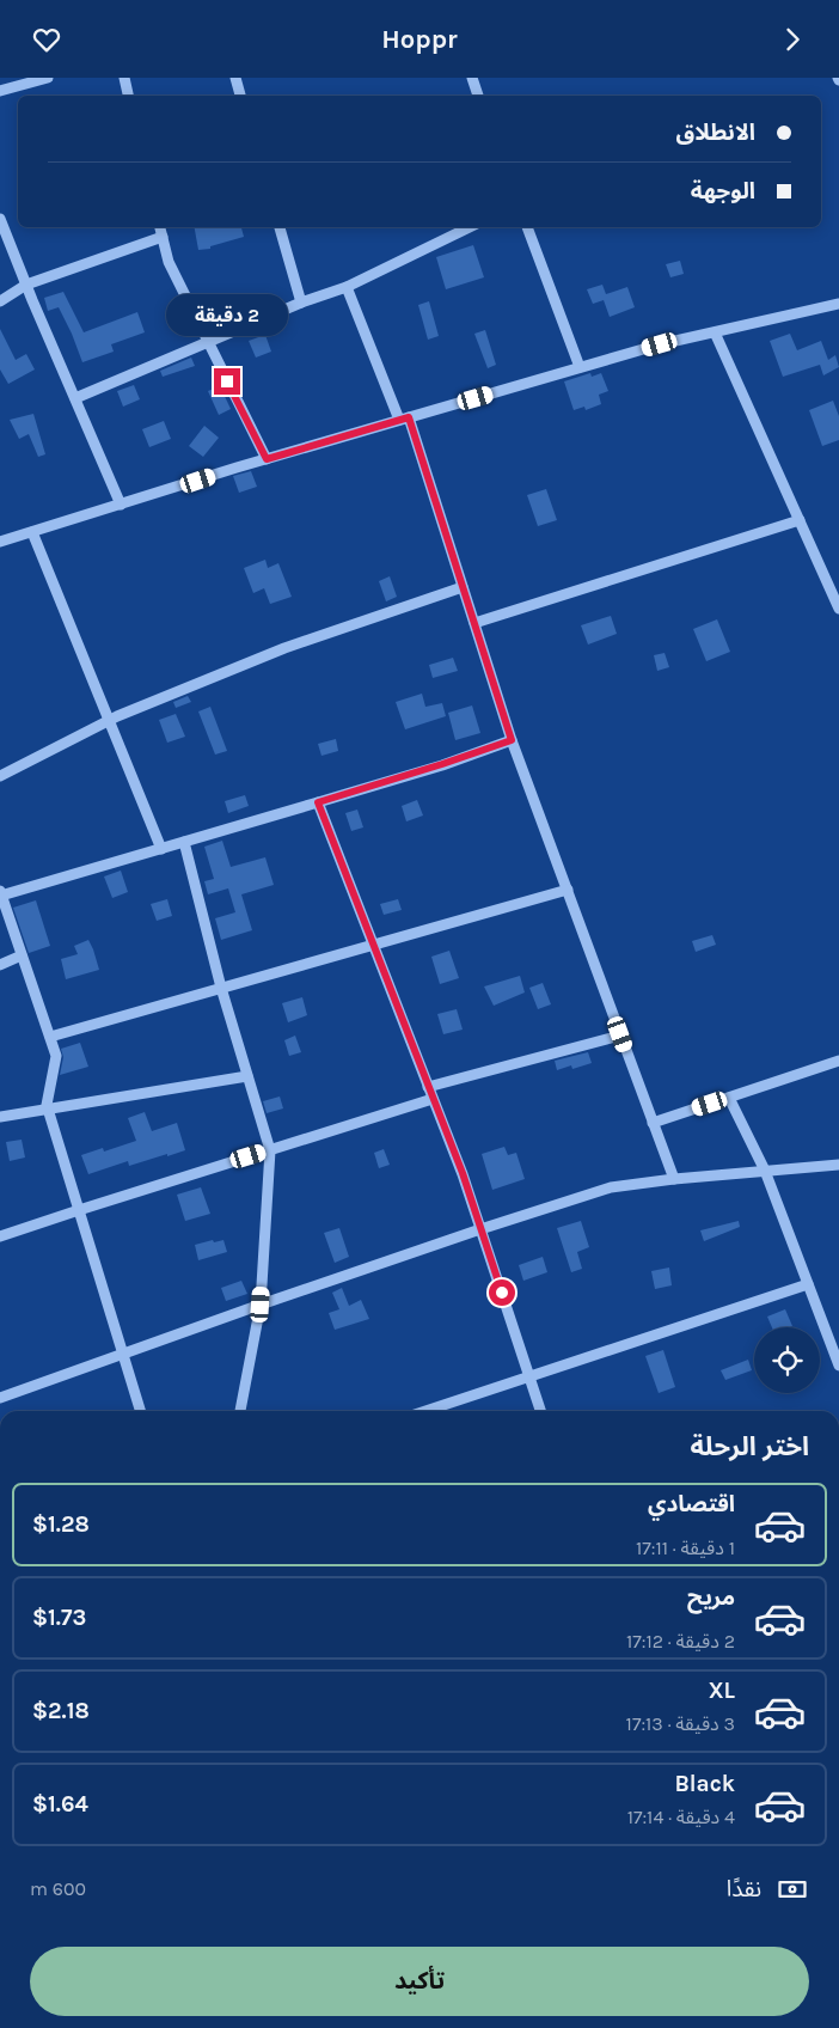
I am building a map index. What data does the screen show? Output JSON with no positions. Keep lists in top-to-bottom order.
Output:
{
  "page": {
    "header": "Hoppr",
    "banner": ["الانطلاق", "الوجهة"],
    "bubble": "2 دقيقة",
    "heading": "اختر الرحلة",
    "list": [
      {
        "name": "اقتصادي",
        "note": "1 دقيقة · 17:11",
        "value": "$1.28"
      },
      {
        "name": "مريح",
        "note": "2 دقيقة · 17:12",
        "value": "$1.73"
      },
      {
        "name": "XL",
        "note": "3 دقيقة · 17:13",
        "value": "$2.18"
      },
      {
        "name": "Black",
        "note": "4 دقيقة · 17:14",
        "value": "$1.64"
      }
    ],
    "pay": ["نقدًا", "600 m"],
    "buttons": "تأكيد"
  }
}
